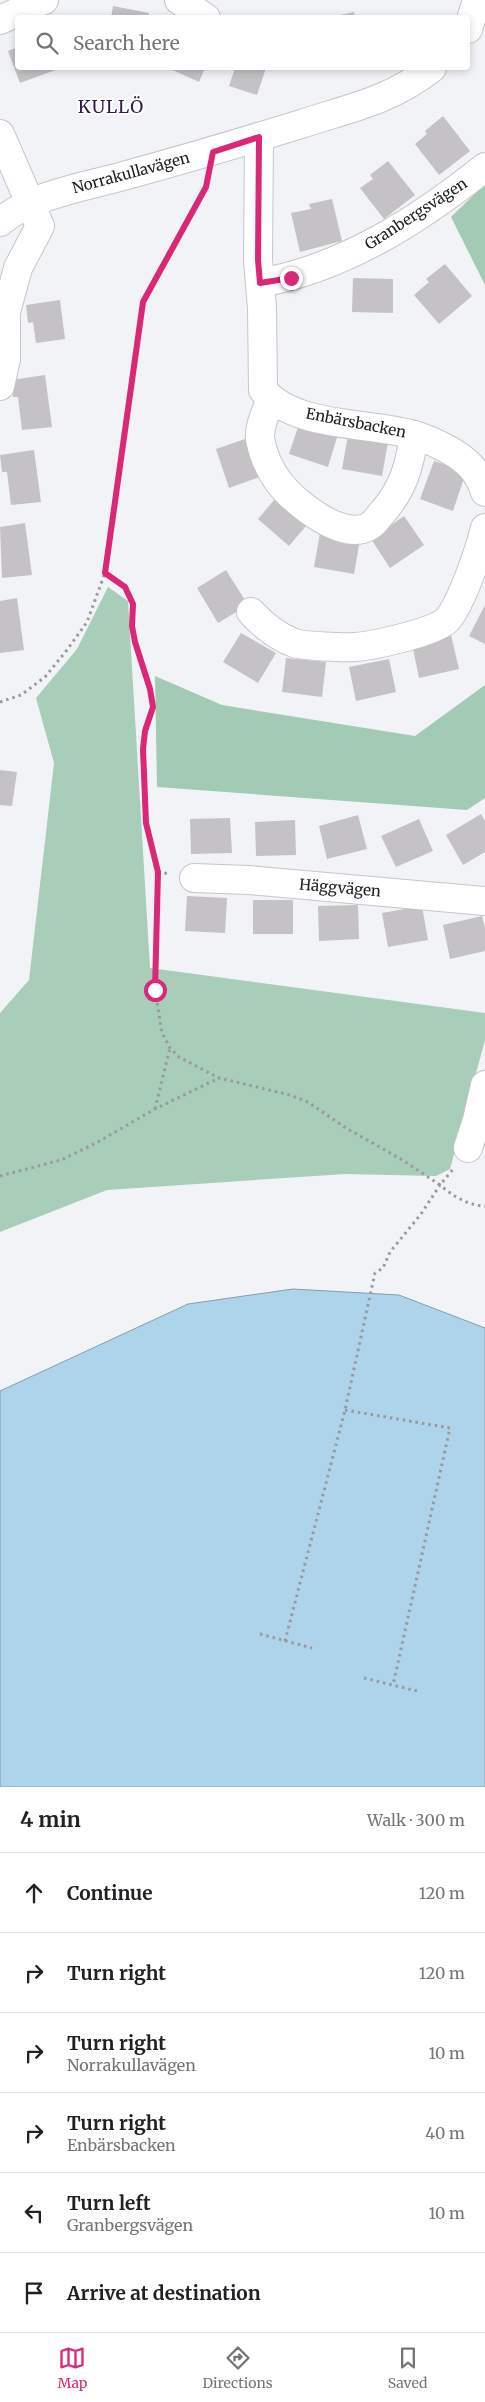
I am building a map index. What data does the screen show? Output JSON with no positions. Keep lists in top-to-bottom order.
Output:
{
  "streets": {
    "street": [
      "Norrakullavägen",
      "Granbergsvägen",
      "Enbärsbacken",
      "Häggvägen"
    ]
  },
  "districts": ["KULLÖ"],
  "page": {
    "search": "Search here",
    "heading": ["4 min", "Walk · 300 m"],
    "list": [
      ["Continue", "120 m"],
      ["Turn right", "120 m"],
      ["Turn right", "Norrakullavägen", "10 m"],
      ["Turn right", "Enbärsbacken", "40 m"],
      ["Turn left", "Granbergsvägen", "10 m"],
      "Arrive at destination"
    ],
    "nav": ["Map", "Directions", "Saved"]
  }
}
